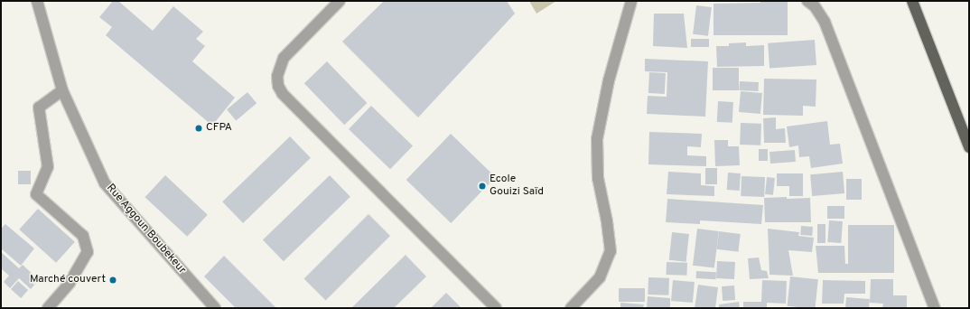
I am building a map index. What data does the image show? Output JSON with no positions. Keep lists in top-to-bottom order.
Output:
{
  "streets": {
    "street": ["Rue Aggoun Boubekeur"]
  },
  "places": ["CFPA", "Ecole Gouizi Saïd", "Marché couvert"]
}
